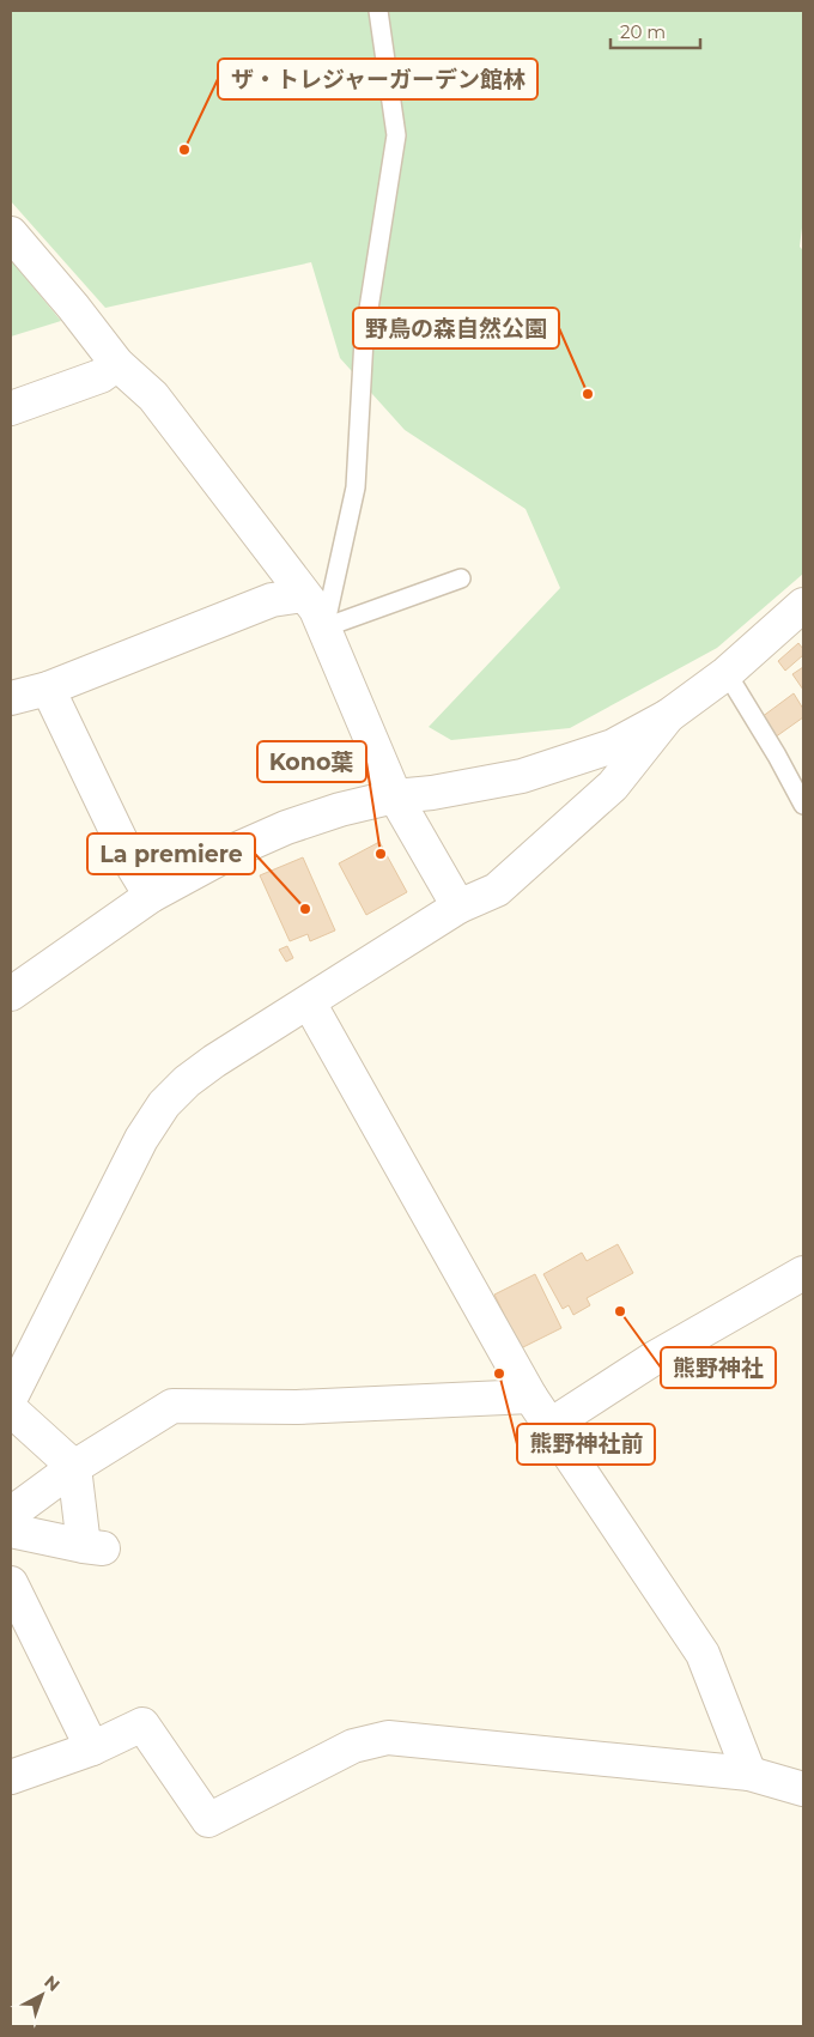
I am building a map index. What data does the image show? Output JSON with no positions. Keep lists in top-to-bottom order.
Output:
{
  "places": [
    "ザ・トレジャーガーデン館林",
    "野鳥の森自然公園",
    "Kono葉",
    "La premiere",
    "熊野神社",
    "熊野神社前"
  ],
  "scale_bar": "20 m",
  "north": "top right"
}
